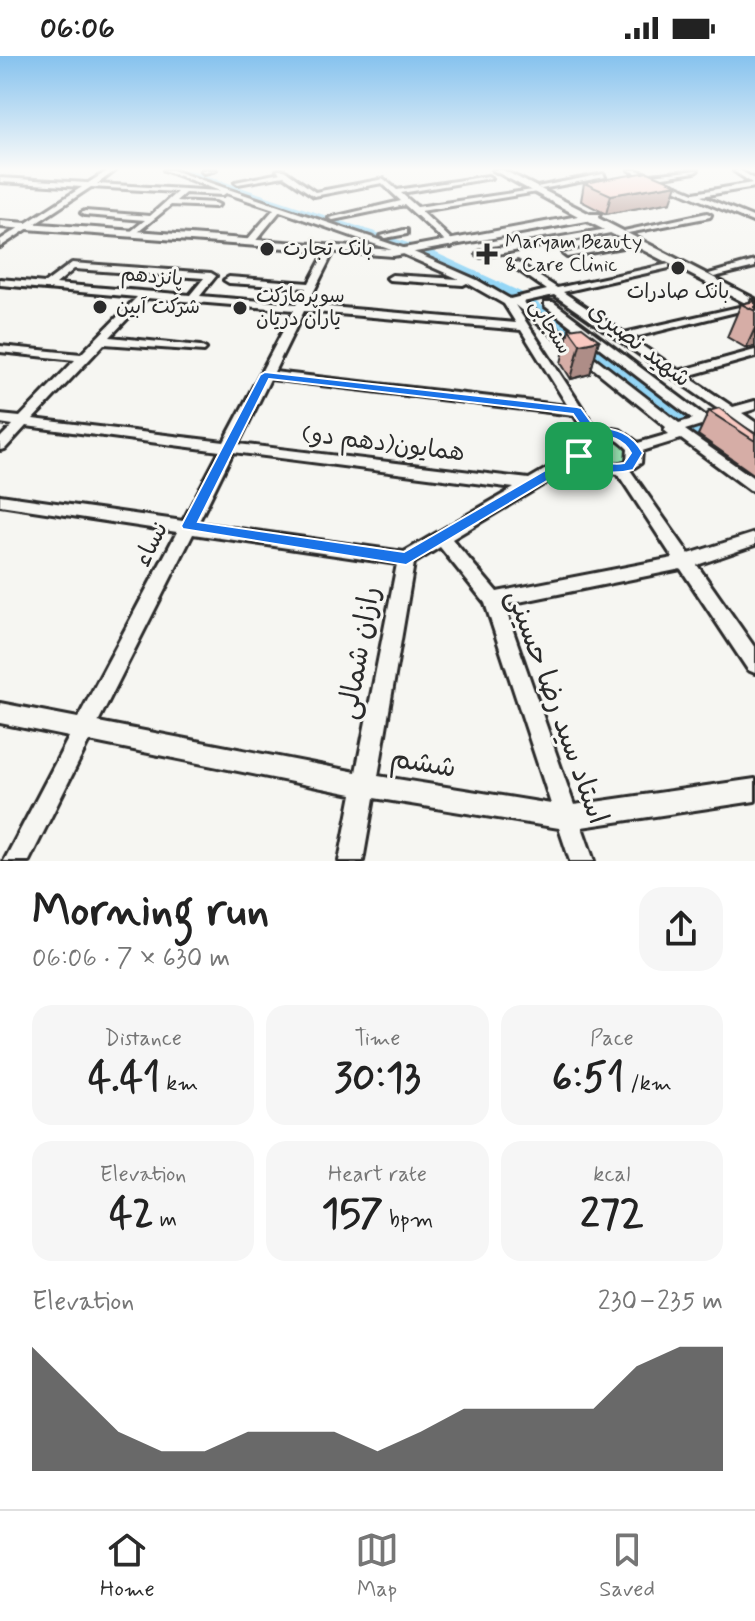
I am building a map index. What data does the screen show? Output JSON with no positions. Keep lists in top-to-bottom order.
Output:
{
  "streets": {
    "street": [
      "پانزدهم",
      "سنجابی",
      "شهید نصیری",
      "همایون(دهم دو)",
      "نساء",
      "رازان شمالی",
      "استاد سید رضا حسینی",
      "ششم"
    ]
  },
  "crossings": [
    ["پانزدهم", "سنجابی"],
    ["پانزدهم", "نساء"],
    ["سنجابی", "شهید نصیری"],
    ["همایون(دهم دو)", "نساء"],
    ["همایون(دهم دو)", "رازان شمالی"],
    ["نساء", "ششم"],
    ["رازان شمالی", "استاد سید رضا حسینی"],
    ["رازان شمالی", "ششم"],
    ["استاد سید رضا حسینی", "ششم"]
  ],
  "places": {
    "other": [
      "بانک تجارت",
      "بانک صادرات",
      "شرکت آبین",
      "سوپرمارکت یاران دریان"
    ],
    "health": ["Maryam Beauty & Care Clinic"]
  },
  "page": {
    "status": "06:06",
    "heading": ["Morning run", "06:06 · 7 × 630 m"],
    "stats": [
      ["Distance", "4.41 km"],
      ["Time", "30:13"],
      ["Pace", "6:51 /km"],
      ["Elevation", "42 m"],
      ["Heart rate", "157 bpm"],
      ["kcal", "272"]
    ],
    "chart": ["Elevation", "230–235 m"],
    "tabs": ["Home", "Map", "Saved"]
  }
}
